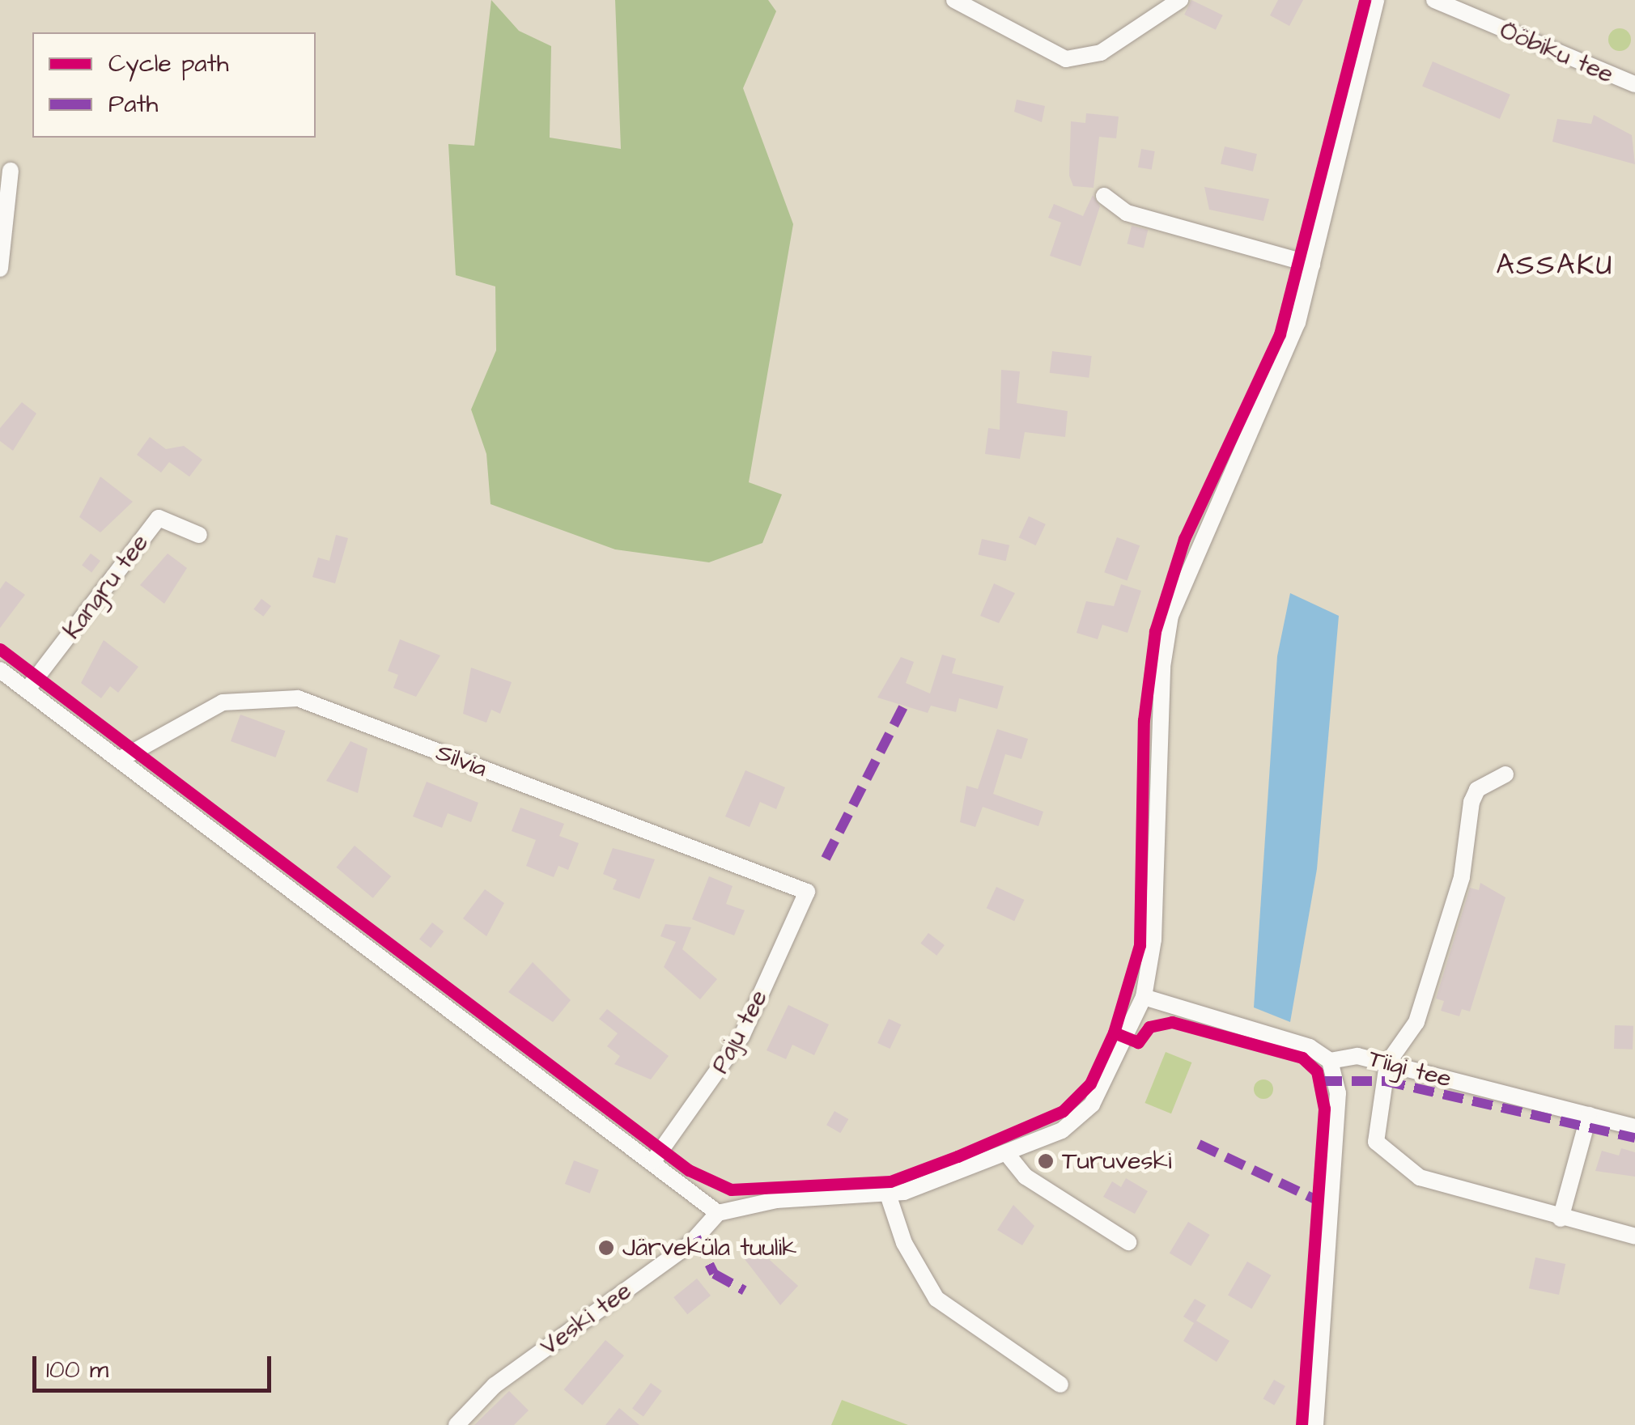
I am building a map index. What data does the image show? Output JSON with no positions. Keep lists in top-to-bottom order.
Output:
{
  "streets": {
    "street": [
      "Ööbiku tee",
      "Kangru tee",
      "Silvia",
      "Paju tee",
      "Tiigi tee",
      "Veski tee"
    ]
  },
  "crossings": [
    ["Silvia", "Paju tee"]
  ],
  "districts": ["ASSAKU"],
  "places": ["Turuveski", "Järveküla tuulik"],
  "legend": ["Cycle path", "Path"],
  "scale_bar": "100 m"
}
